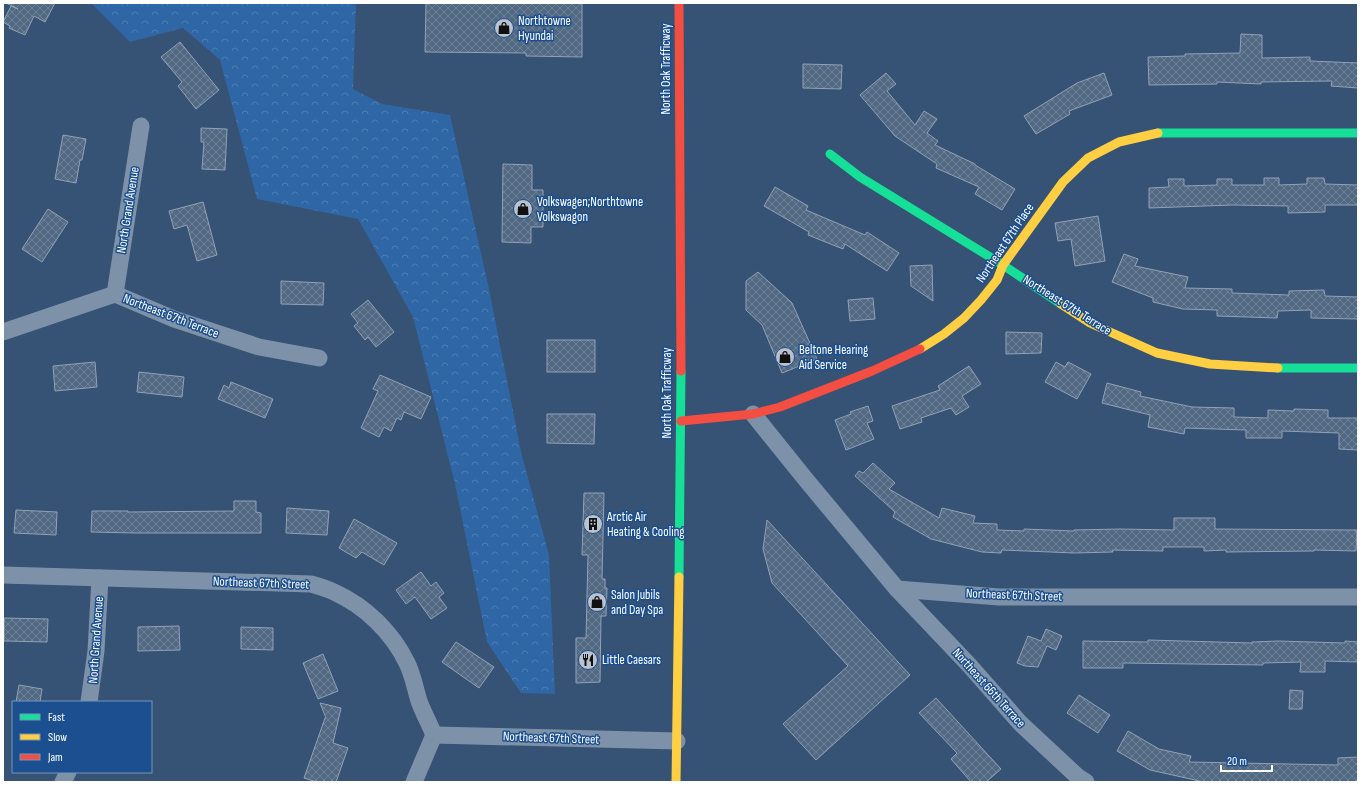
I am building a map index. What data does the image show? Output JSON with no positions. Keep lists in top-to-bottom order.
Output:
{
  "streets": {
    "street": [
      "North Oak Trafficway",
      "North Grand Avenue",
      "Northeast 67th Place",
      "Northeast 67th Terrace",
      "Northeast 67th Street",
      "Northeast 66th Terrace"
    ]
  },
  "crossings": [
    ["North Oak Trafficway", "Northeast 67th Place"],
    ["North Oak Trafficway", "Northeast 67th Street"],
    ["North Grand Avenue", "Northeast 67th Terrace"],
    ["North Grand Avenue", "Northeast 67th Street"],
    ["Northeast 67th Place", "Northeast 67th Terrace"],
    ["Northeast 67th Street", "Northeast 66th Terrace"]
  ],
  "places": {
    "shop": [
      "Northtowne Hyundai",
      "Volkswagen;Northtowne Volkswagon",
      "Beltone Hearing Aid Service",
      "Salon Jubils and Day Spa"
    ],
    "building": ["Arctic Air Heating & Cooling"],
    "restaurant": ["Little Caesars"]
  },
  "legend": ["Fast", "Slow", "Jam"],
  "scale_bar": "20 m"
}
